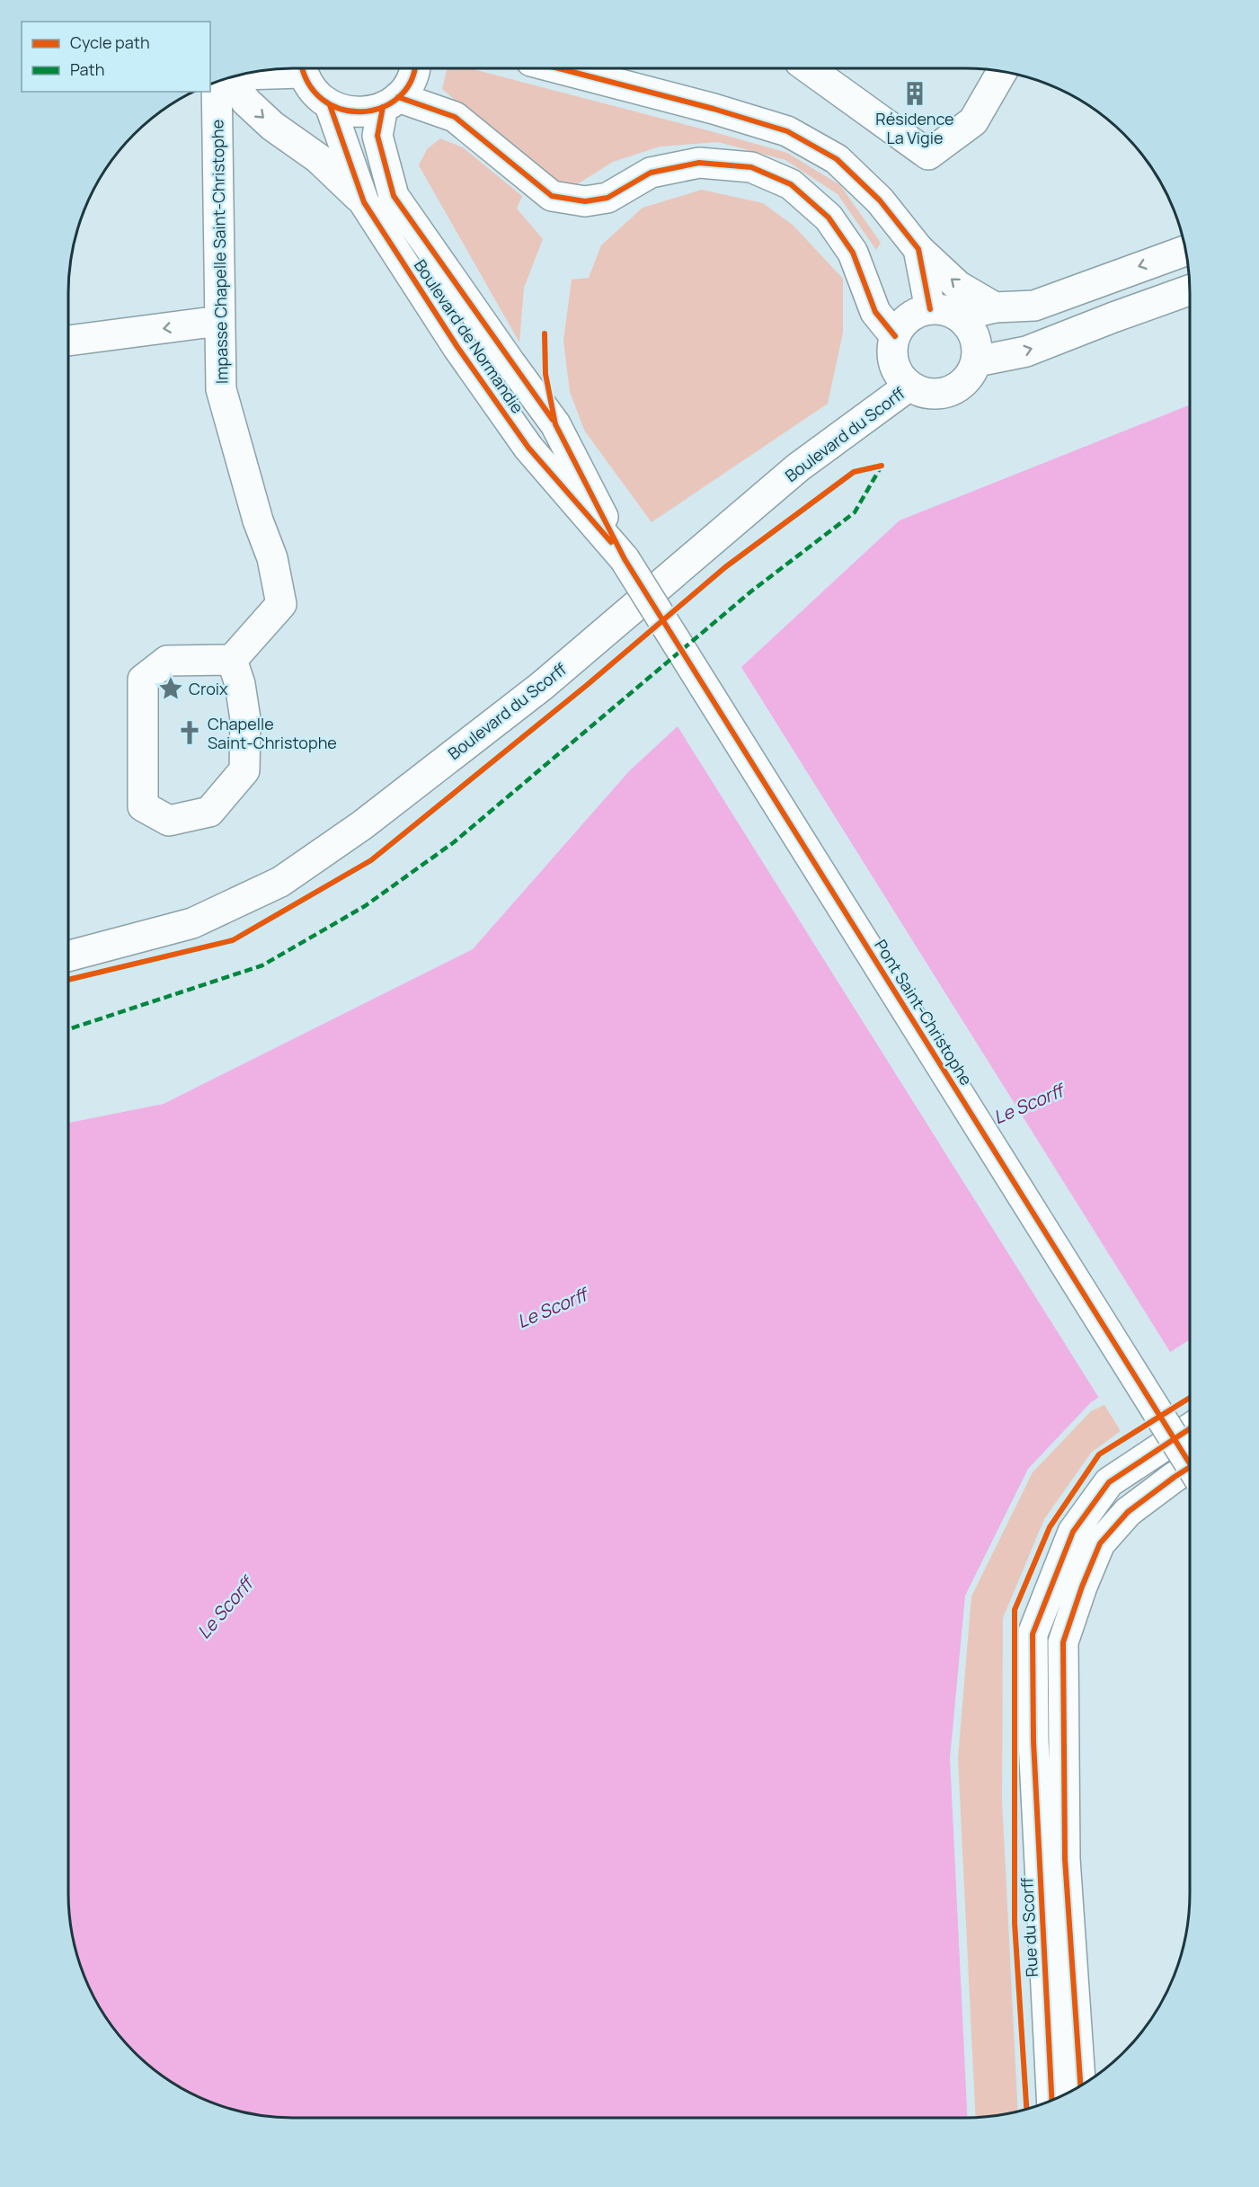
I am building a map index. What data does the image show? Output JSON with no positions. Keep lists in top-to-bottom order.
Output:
{
  "streets": {
    "main road": [
      "Impasse Chapelle Saint-Christophe",
      "Boulevard de Normandie",
      "Boulevard du Scorff",
      "Pont Saint-Christophe",
      "Rue du Scorff"
    ]
  },
  "crossings": [
    ["Boulevard de Normandie", "Pont Saint-Christophe"]
  ],
  "water": ["Le Scorff"],
  "places": {
    "building": ["Résidence La Vigie"],
    "place": ["Croix"],
    "church": ["Chapelle Saint-Christophe"]
  },
  "legend": ["Cycle path", "Path"]
}
